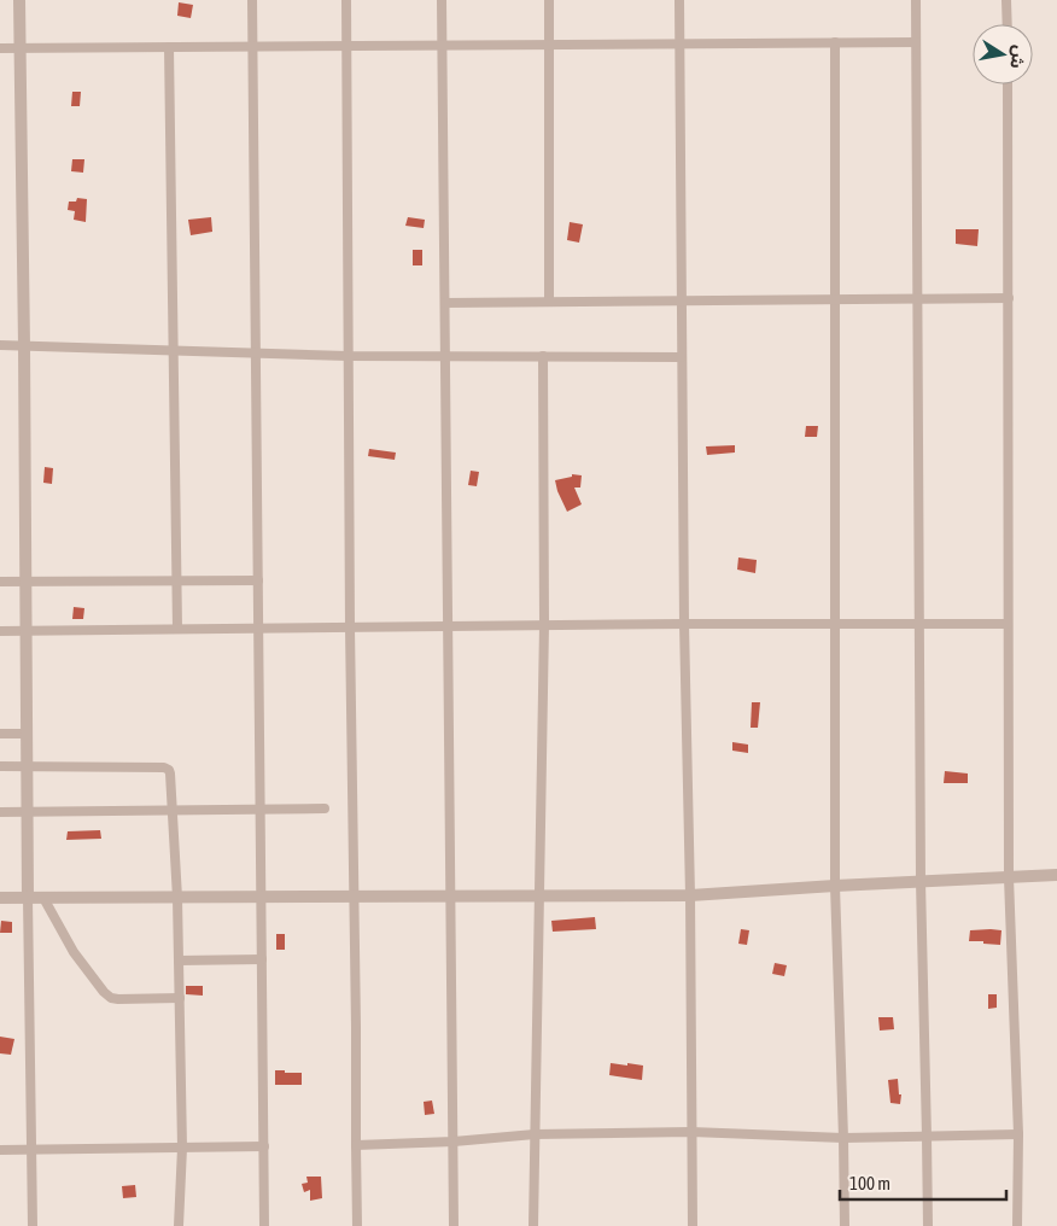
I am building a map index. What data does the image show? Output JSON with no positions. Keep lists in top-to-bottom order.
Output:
{
  "scale_bar": "100 m",
  "north": "right"
}
